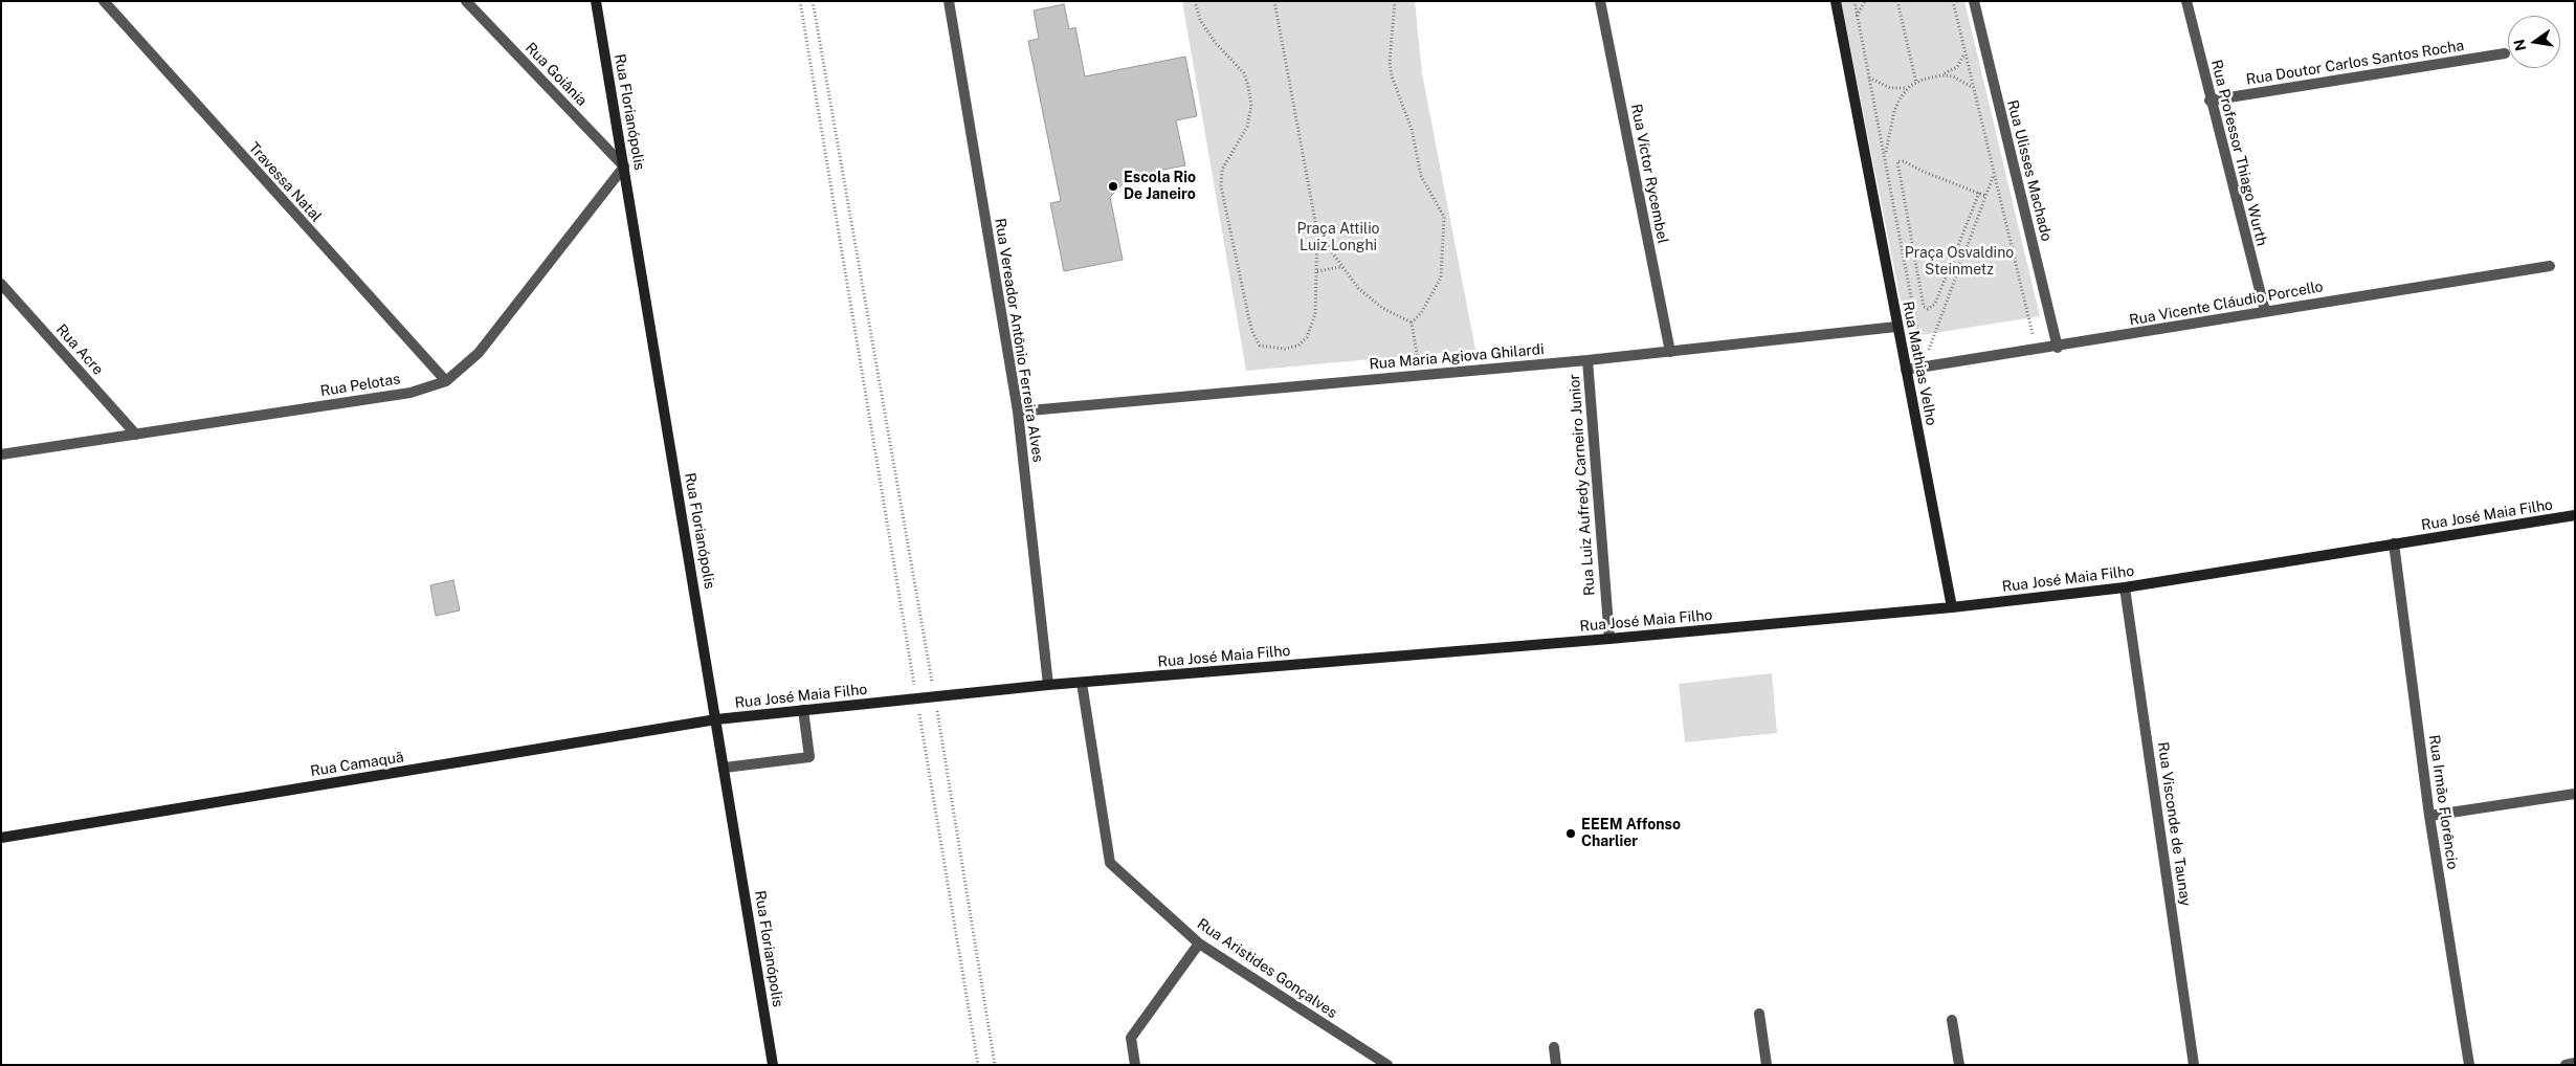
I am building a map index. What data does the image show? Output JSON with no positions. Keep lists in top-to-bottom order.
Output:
{
  "streets": {
    "street": [
      "Rua Doutor Carlos Santos Rocha",
      "Rua Goiânia",
      "Rua Florianópolis",
      "Rua Professor Thiago Wurth",
      "Rua Ulisses Machado",
      "Rua Víctor Rycembel",
      "Travessa Natal",
      "Rua Vicente Cláudio Porcello",
      "Rua Vereador Antônio Ferreira Alves",
      "Rua Acre",
      "Rua Maria Agiova Ghilardi",
      "Rua Mathias Velho",
      "Rua Pelotas",
      "Rua Luiz Aufredy Carneiro Junior",
      "Rua José Maia Filho",
      "Rua Camaquã",
      "Rua Irmão Florêncio",
      "Rua Visconde de Taunay",
      "Rua Aristides Gonçalves"
    ]
  },
  "crossings": [
    ["Rua Doutor Carlos Santos Rocha", "Rua Professor Thiago Wurth"],
    ["Rua Goiânia", "Rua Florianópolis"],
    ["Rua Goiânia", "Rua Pelotas"],
    ["Rua Florianópolis", "Rua Pelotas"],
    ["Rua Florianópolis", "Rua José Maia Filho"],
    ["Rua Florianópolis", "Rua Camaquã"],
    ["Rua Professor Thiago Wurth", "Rua Vicente Cláudio Porcello"],
    ["Rua Ulisses Machado", "Rua Vicente Cláudio Porcello"],
    ["Rua Víctor Rycembel", "Rua Maria Agiova Ghilardi"],
    ["Travessa Natal", "Rua Pelotas"],
    ["Rua Vicente Cláudio Porcello", "Rua Mathias Velho"],
    ["Rua Vereador Antônio Ferreira Alves", "Rua Maria Agiova Ghilardi"],
    ["Rua Vereador Antônio Ferreira Alves", "Rua José Maia Filho"],
    ["Rua Acre", "Rua Pelotas"],
    ["Rua Maria Agiova Ghilardi", "Rua Mathias Velho"],
    ["Rua Maria Agiova Ghilardi", "Rua Luiz Aufredy Carneiro Junior"],
    ["Rua Mathias Velho", "Rua José Maia Filho"],
    ["Rua Luiz Aufredy Carneiro Junior", "Rua José Maia Filho"],
    ["Rua José Maia Filho", "Rua Camaquã"],
    ["Rua José Maia Filho", "Rua Irmão Florêncio"],
    ["Rua José Maia Filho", "Rua Visconde de Taunay"],
    ["Rua José Maia Filho", "Rua Aristides Gonçalves"]
  ],
  "parks": ["Praça Attilio Luiz Longhi", "Praça Osvaldino Steinmetz"],
  "places": ["Escola Rio De Janeiro", "EEEM Affonso Charlier"],
  "north": "left"
}
